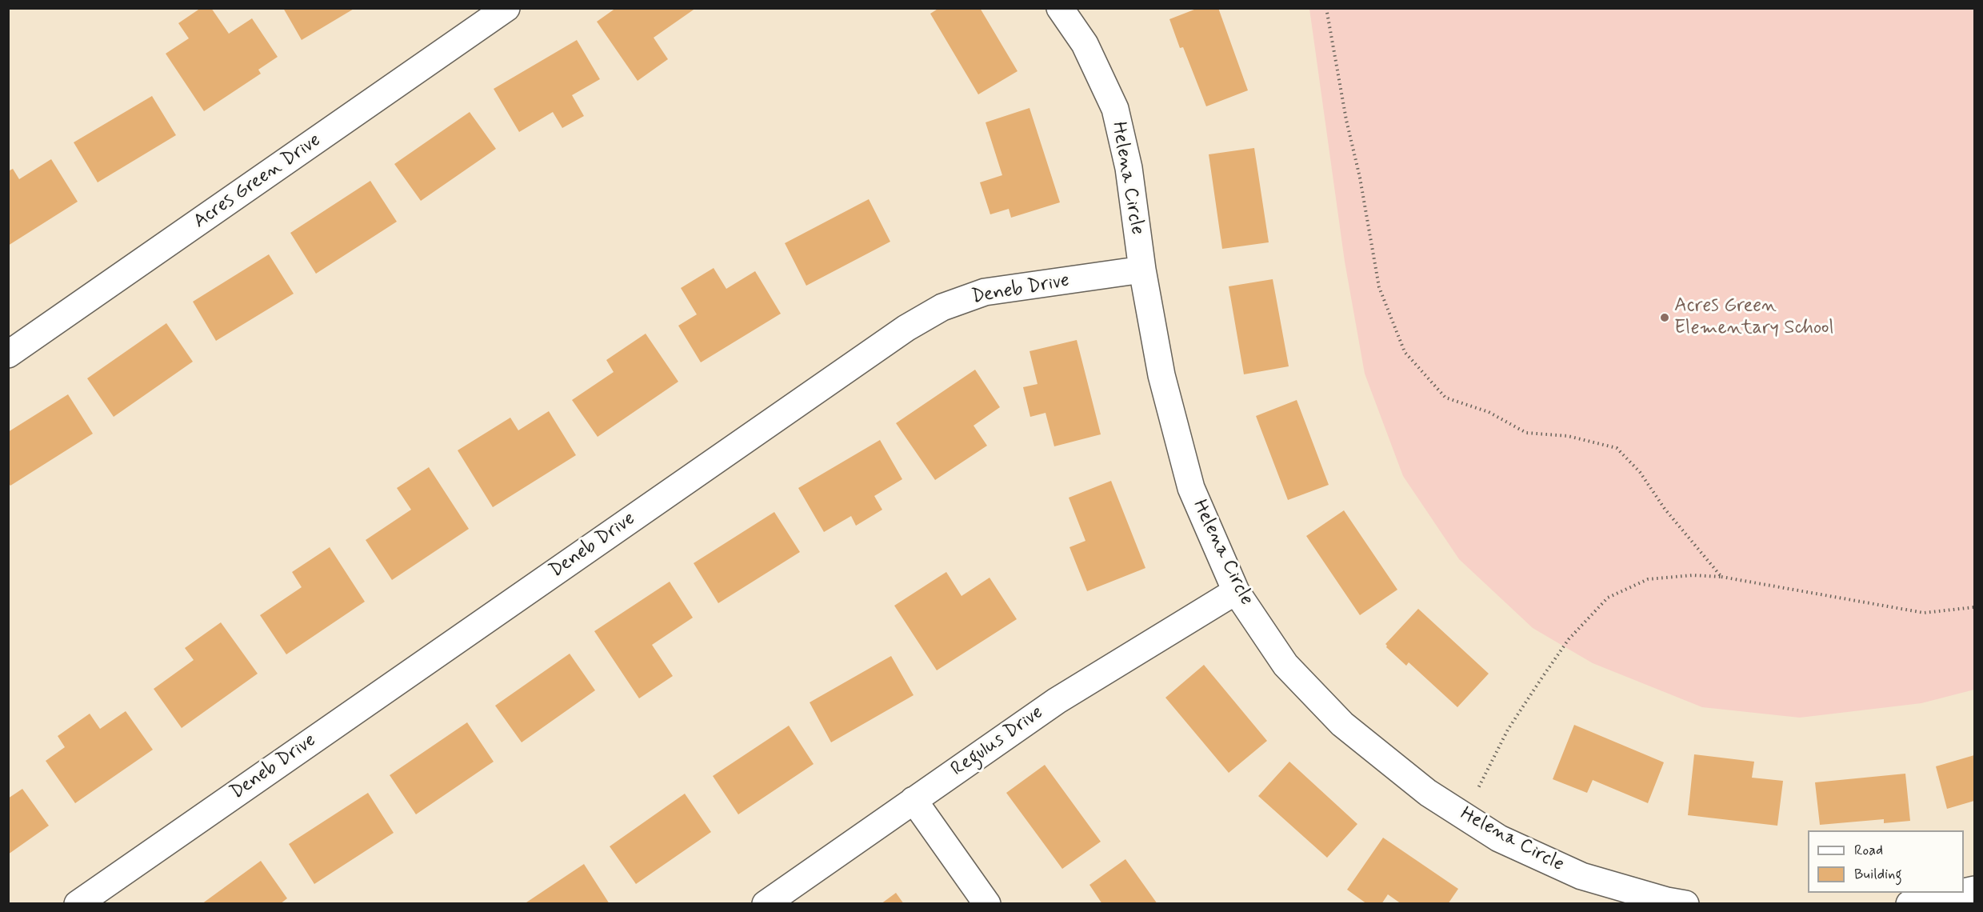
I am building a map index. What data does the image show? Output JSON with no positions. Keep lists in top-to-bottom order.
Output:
{
  "streets": {
    "street": [
      "Helena Circle",
      "Acres Green Drive",
      "Deneb Drive",
      "Regulus Drive"
    ]
  },
  "crossings": [
    ["Helena Circle", "Deneb Drive"],
    ["Helena Circle", "Regulus Drive"]
  ],
  "places": ["Acres Green Elementary School"],
  "legend": ["Road", "Building"]
}
